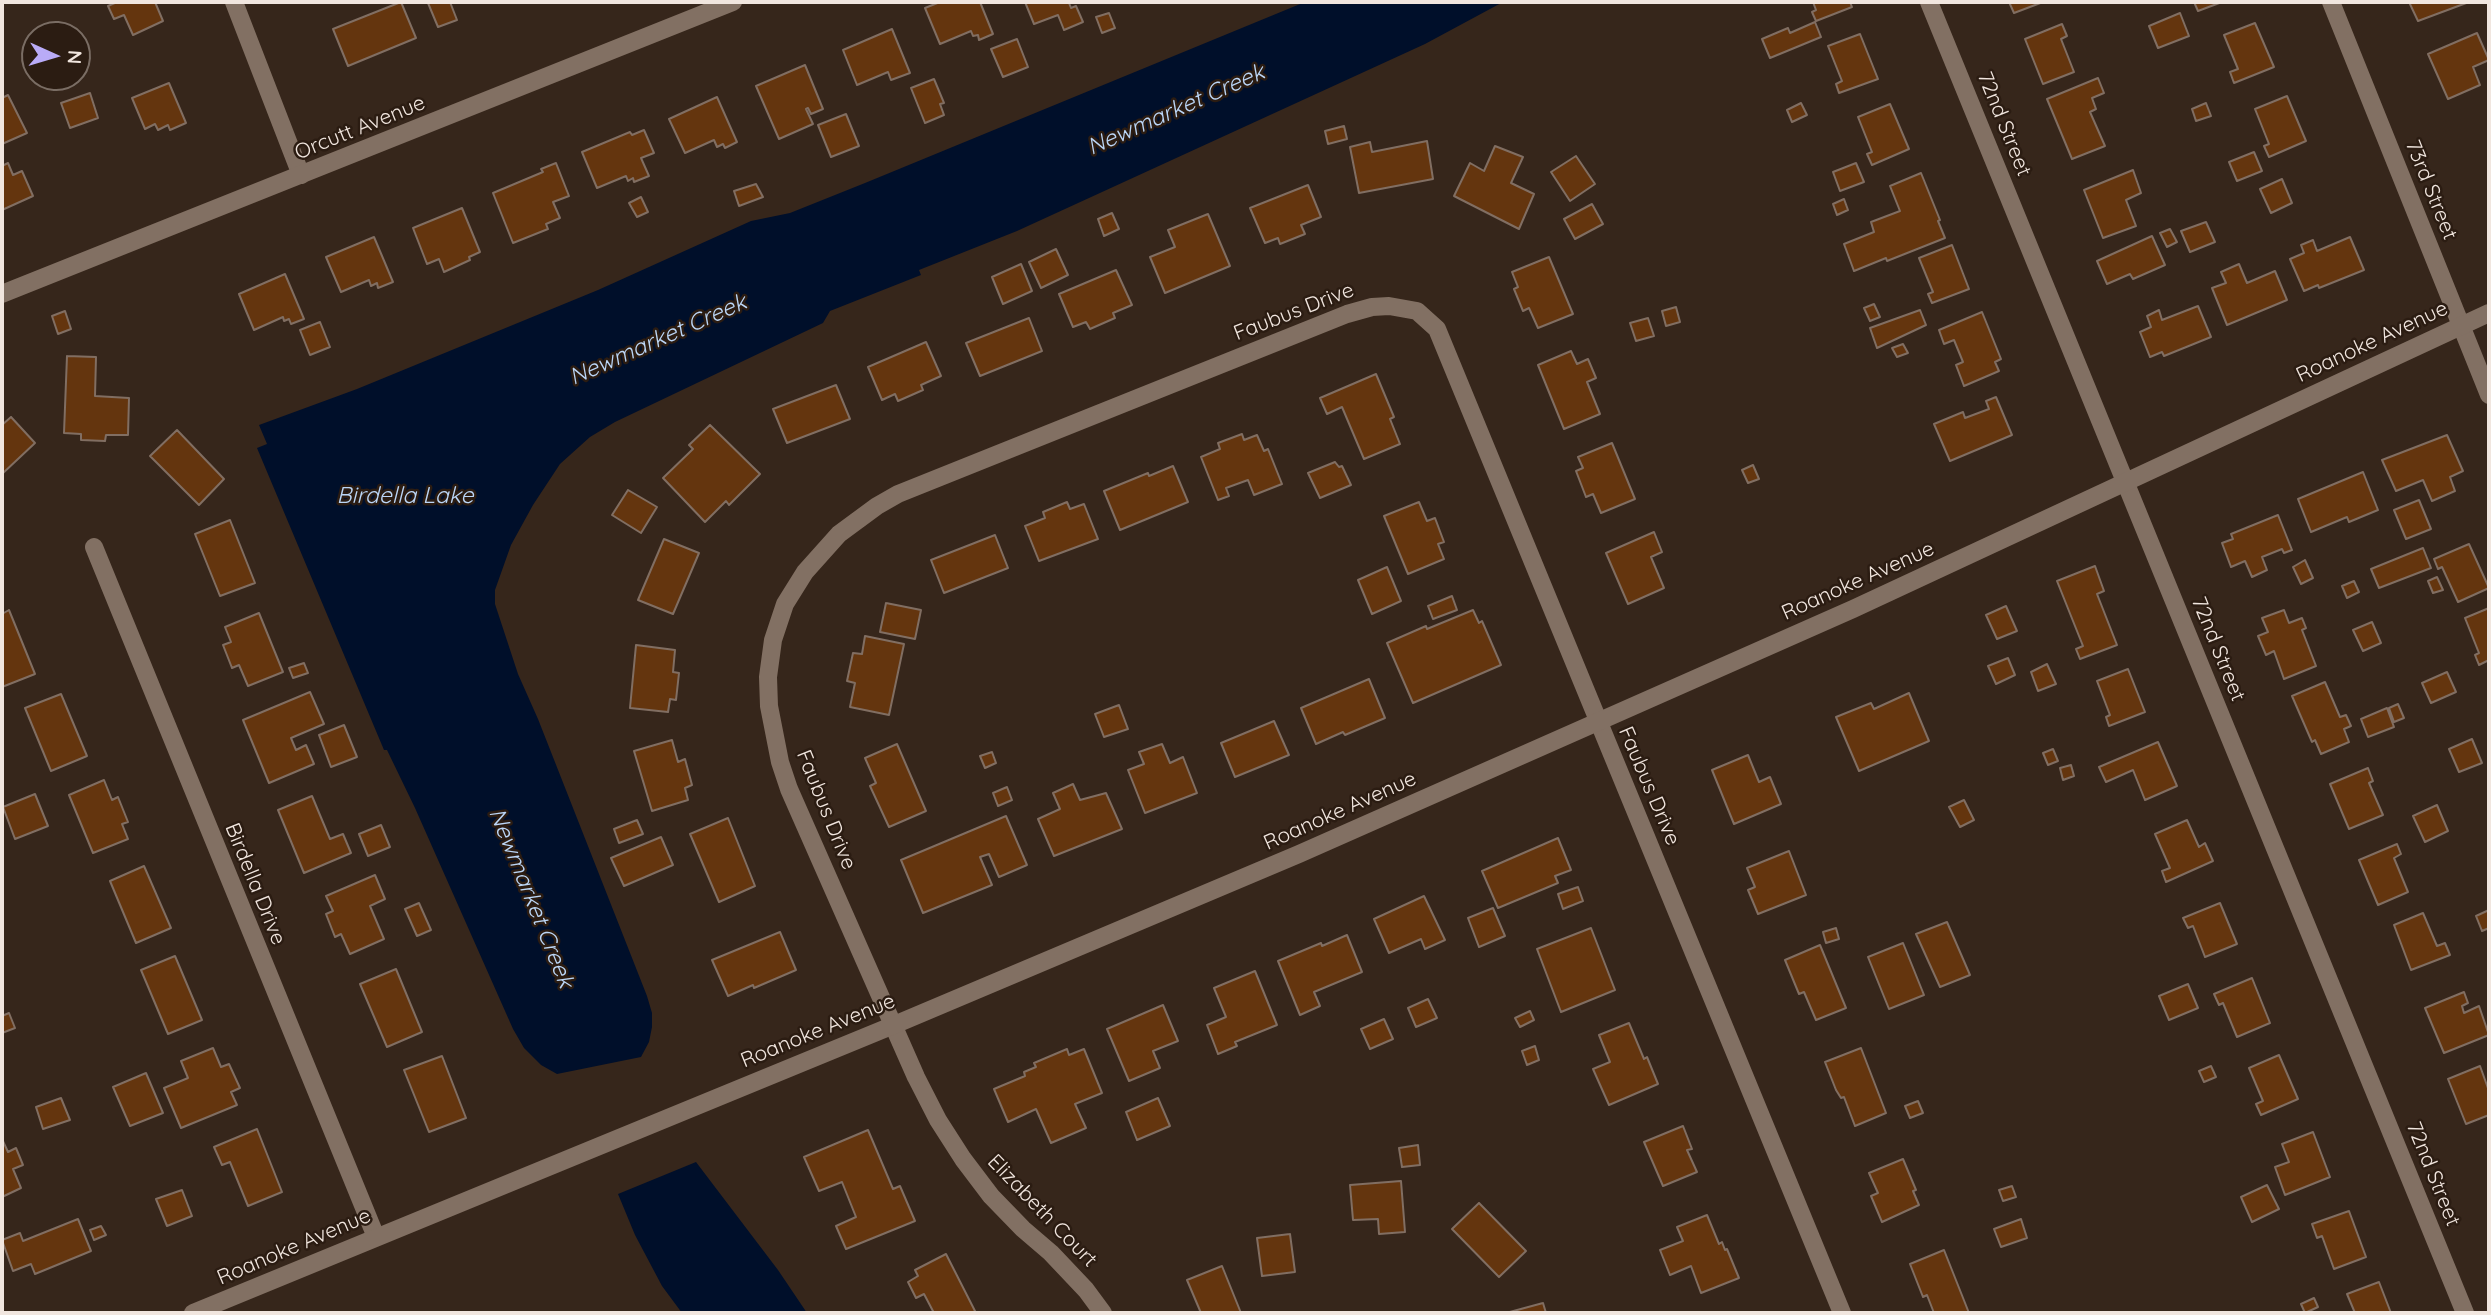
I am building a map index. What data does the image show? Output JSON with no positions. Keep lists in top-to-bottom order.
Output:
{
  "streets": {
    "street": [
      "72nd Street",
      "Orcutt Avenue",
      "73rd Street",
      "Faubus Drive",
      "Roanoke Avenue",
      "Birdella Drive",
      "Elizabeth Court"
    ]
  },
  "crossings": [
    ["72nd Street", "Roanoke Avenue"],
    ["73rd Street", "Roanoke Avenue"],
    ["Faubus Drive", "Roanoke Avenue"],
    ["Faubus Drive", "Elizabeth Court"],
    ["Roanoke Avenue", "Birdella Drive"],
    ["Roanoke Avenue", "Elizabeth Court"]
  ],
  "water": ["Newmarket Creek", "Birdella Lake"],
  "north": "right"
}
